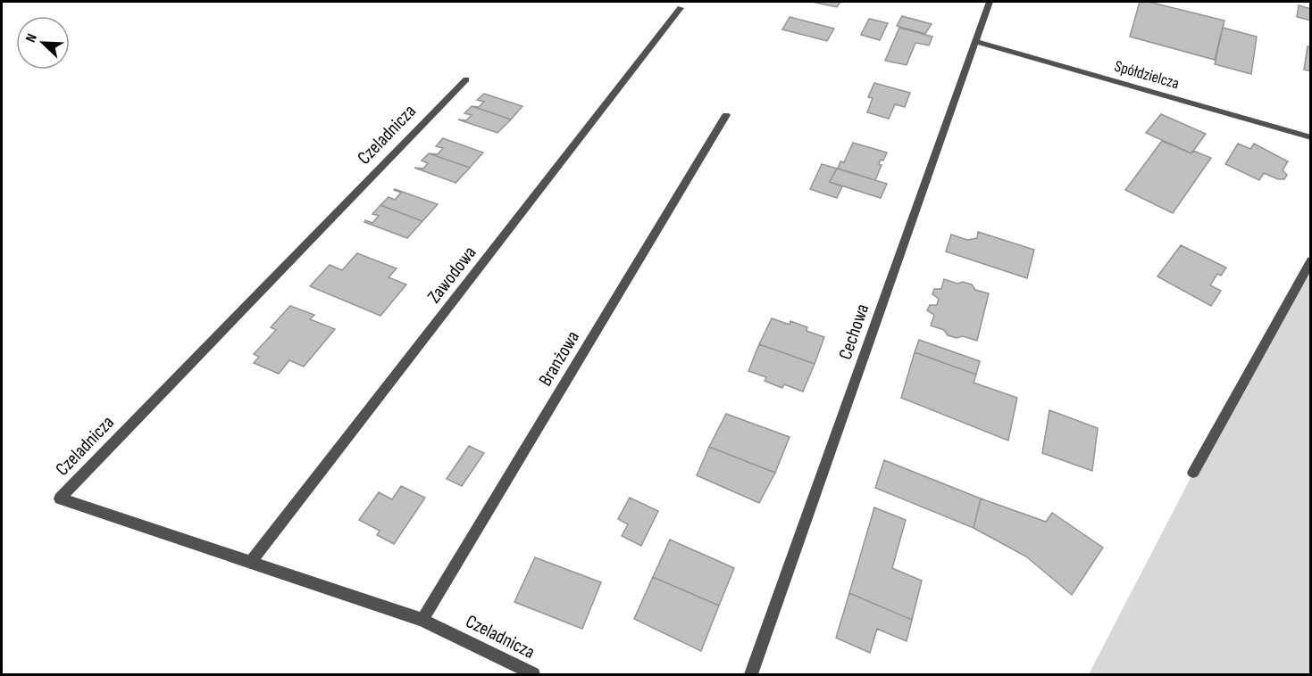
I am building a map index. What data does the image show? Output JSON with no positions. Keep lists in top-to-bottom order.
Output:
{
  "streets": {
    "street": [
      "Spółdzielcza",
      "Czeladnicza",
      "Zawodowa",
      "Cechowa",
      "Branżowa"
    ]
  },
  "crossings": [
    ["Spółdzielcza", "Cechowa"],
    ["Czeladnicza", "Zawodowa"],
    ["Czeladnicza", "Branżowa"]
  ],
  "north": "top left"
}
